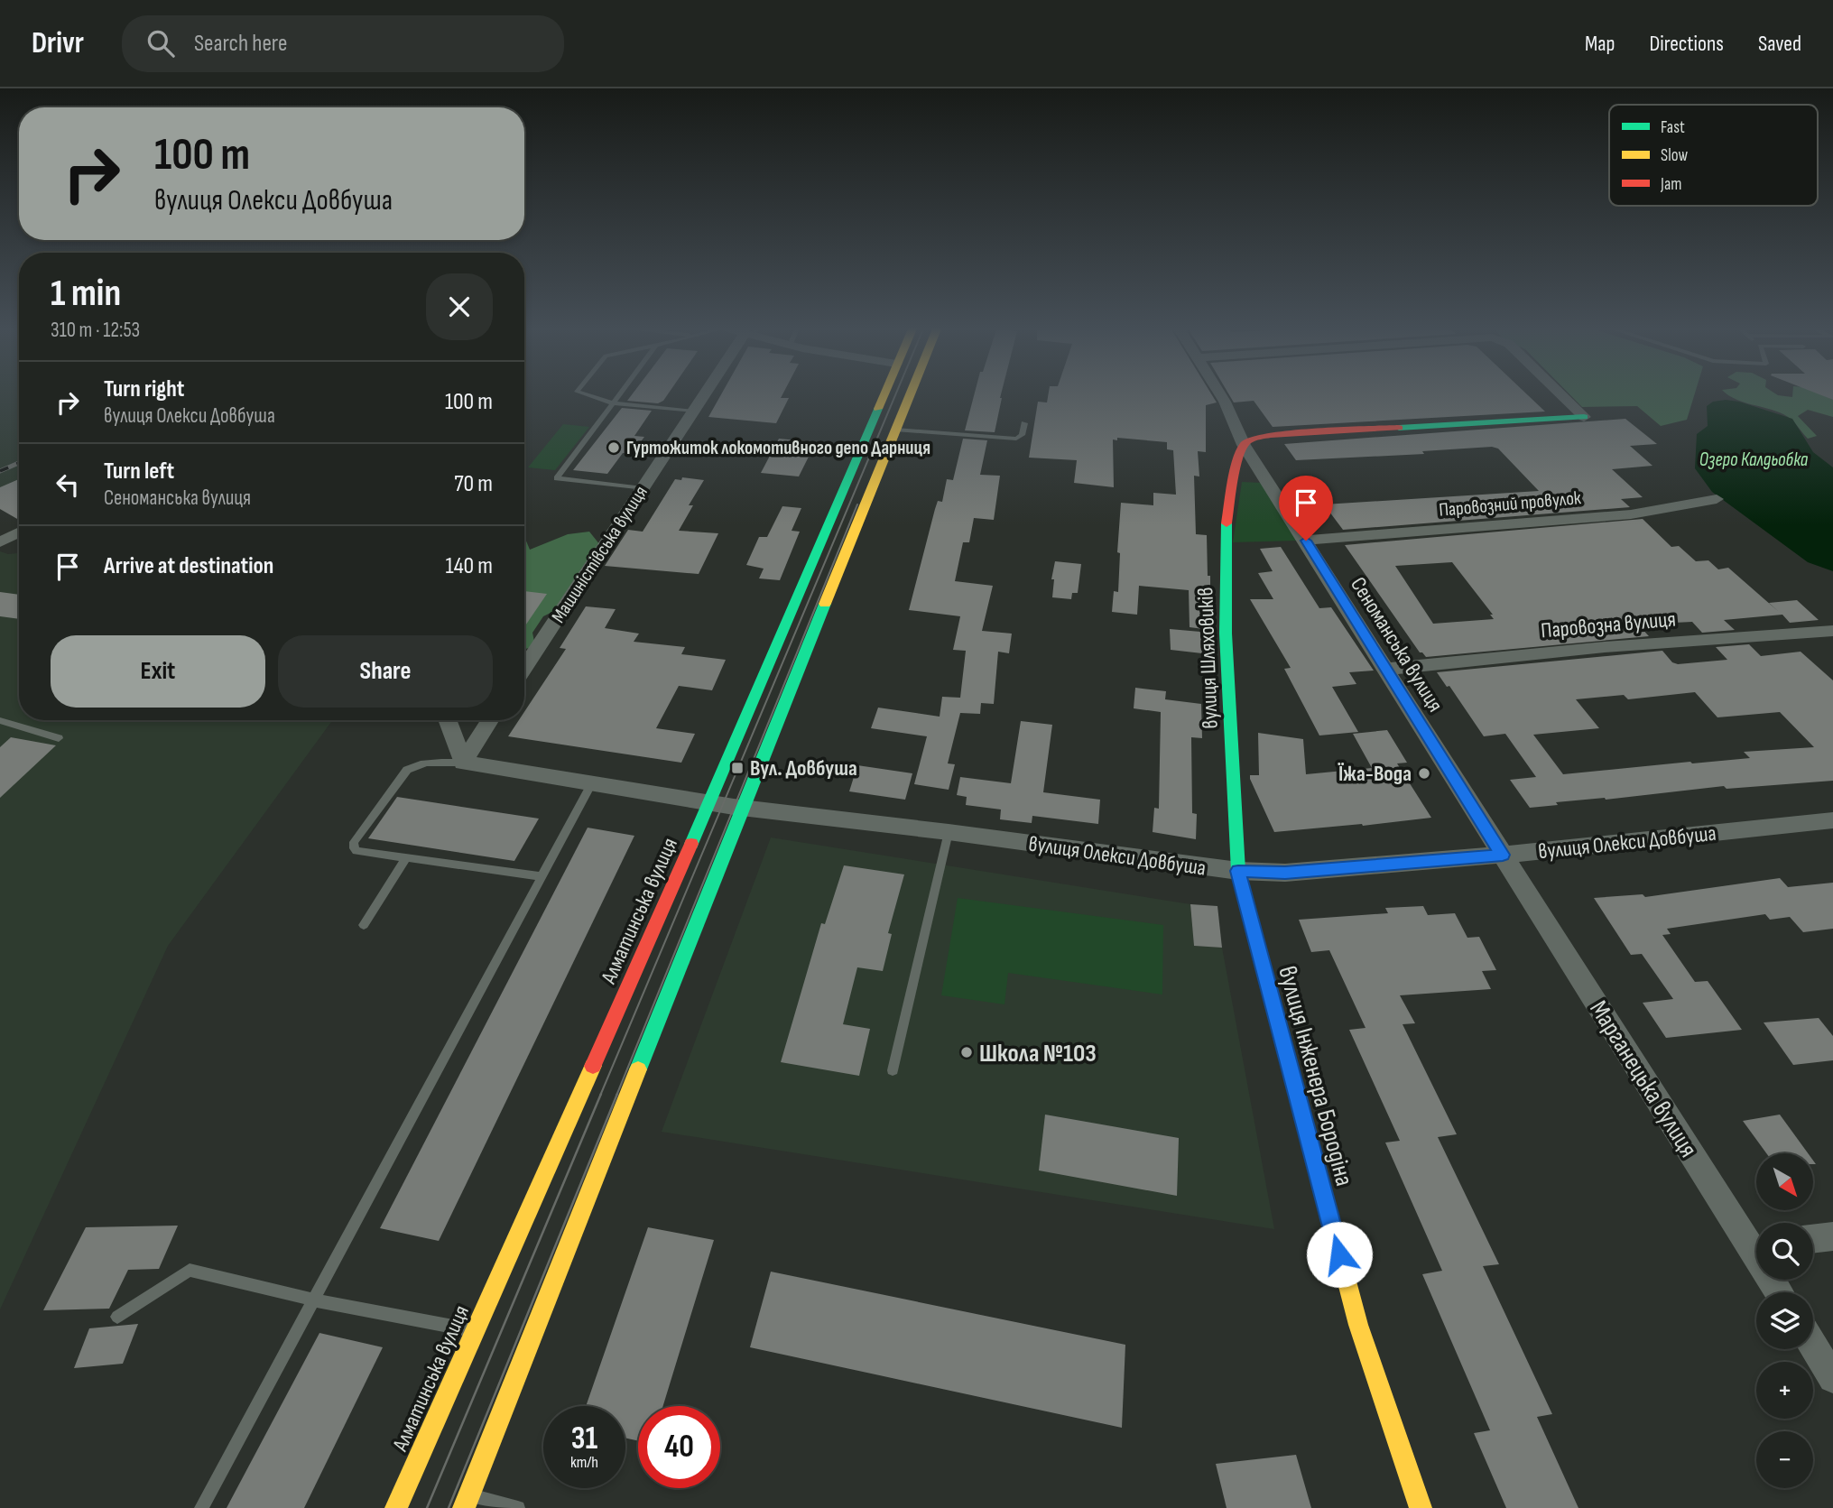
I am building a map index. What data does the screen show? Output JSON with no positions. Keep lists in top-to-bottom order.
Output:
{
  "streets": {
    "street": [
      "Паровозний провулок",
      "Машиністівська вулиця",
      "Паровозна вулиця",
      "Сеноманська вулиця",
      "вулиця Шляховиків",
      "вулиця Олекси Довбуша",
      "Алматинська вулиця",
      "вулиця Інженера Бородіна",
      "Марганецька вулиця"
    ]
  },
  "crossings": [
    ["Паровозний провулок", "Сеноманська вулиця"],
    ["Паровозна вулиця", "Сеноманська вулиця"],
    ["Сеноманська вулиця", "вулиця Шляховиків"],
    ["Сеноманська вулиця", "вулиця Олекси Довбуша"],
    ["Сеноманська вулиця", "Марганецька вулиця"],
    ["вулиця Шляховиків", "вулиця Олекси Довбуша"],
    ["вулиця Шляховиків", "вулиця Інженера Бородіна"],
    ["вулиця Олекси Довбуша", "Алматинська вулиця"],
    ["вулиця Олекси Довбуша", "вулиця Інженера Бородіна"],
    ["вулиця Олекси Довбуша", "Марганецька вулиця"]
  ],
  "water": ["Озеро Калдьобка"],
  "places": {
    "other": ["Гуртожиток локомотивного депо Дарниця", "Їжа-Вода", "Школа №103"],
    "transit": ["Вул. Довбуша"]
  },
  "legend": ["Fast", "Slow", "Jam"],
  "north": "bottom right",
  "page": {
    "header": "Drivr",
    "search": "Search here",
    "nav": ["Map", "Directions", "Saved"],
    "turn": ["100 m", "вулиця Олекси Довбуша"],
    "heading": ["1 min", "310 m · 12:53"],
    "list": [
      {
        "name": "Turn right",
        "note": "вулиця Олекси Довбуша",
        "value": "100 m"
      },
      {
        "name": "Turn left",
        "note": "Сеноманська вулиця",
        "value": "70 m"
      },
      {
        "name": "Arrive at destination",
        "value": "140 m"
      }
    ],
    "buttons": ["Exit", "Share"],
    "map_buttons": ["+", "−"],
    "speed": "31 km/h",
    "limit": "40"
  }
}
